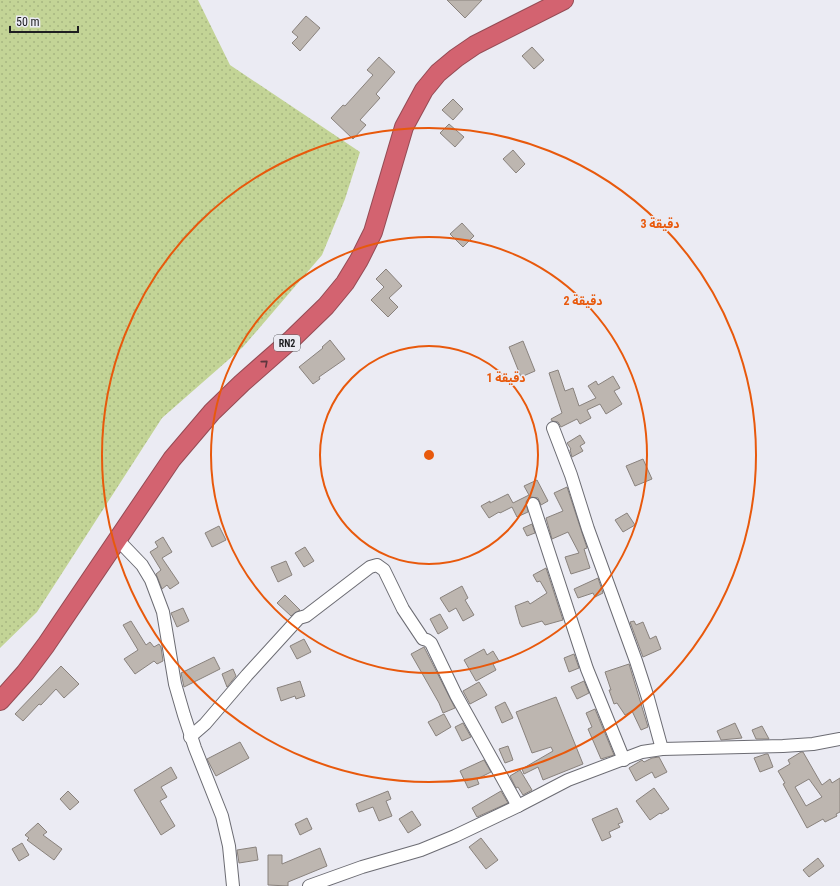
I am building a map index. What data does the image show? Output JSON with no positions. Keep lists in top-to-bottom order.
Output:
{
  "streets": {
    "highway": ["RN2"]
  },
  "scale_bar": "50 m",
  "rings": ["3 دقيقة", "2 دقيقة", "1 دقيقة"]
}
